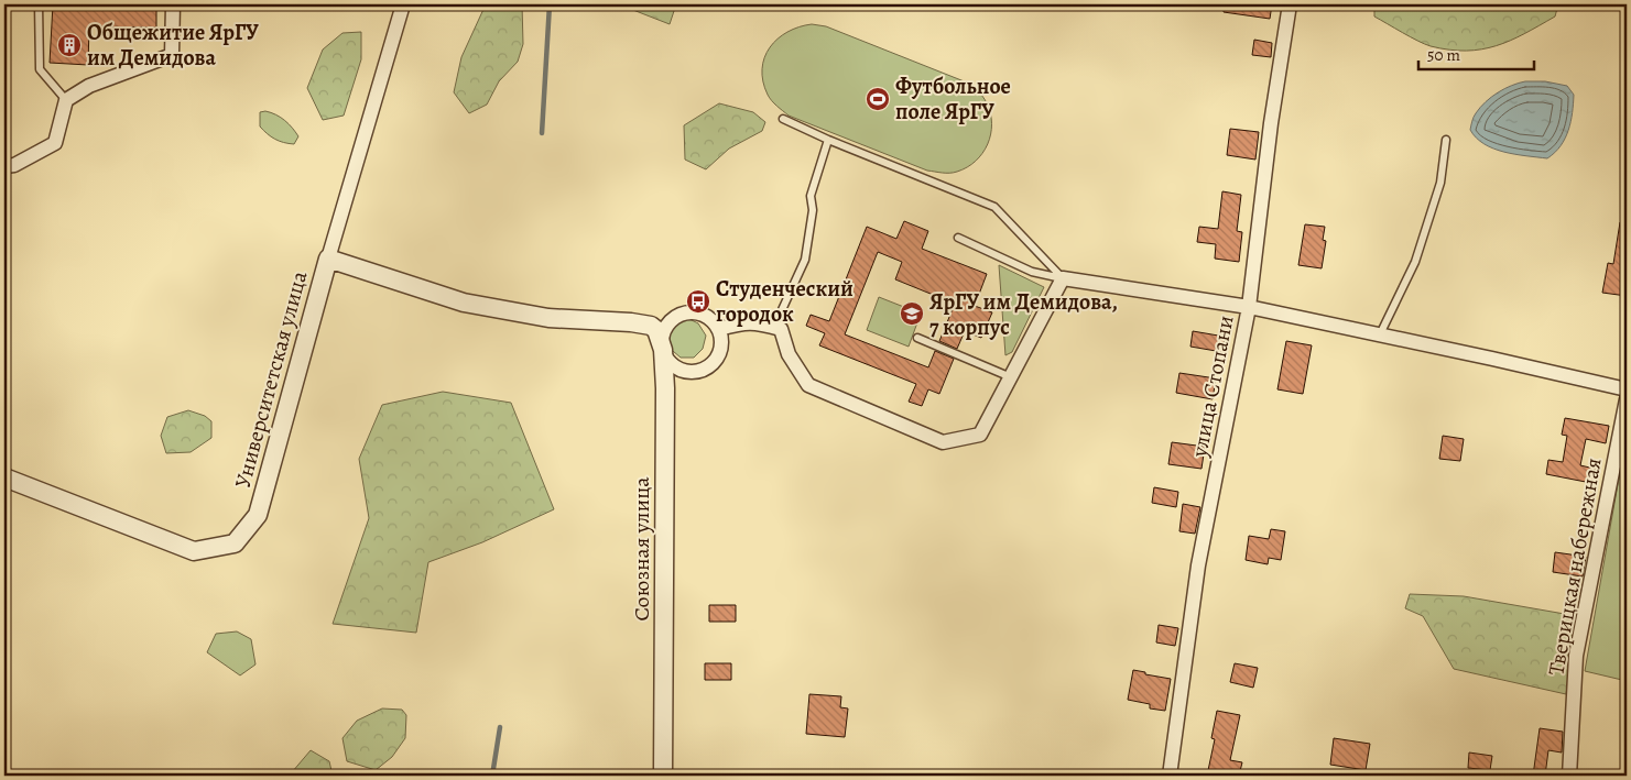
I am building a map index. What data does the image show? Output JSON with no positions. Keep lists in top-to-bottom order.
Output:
{
  "streets": {
    "street": [
      "Университетская улица",
      "улица Стопани",
      "Союзная улица",
      "Тверицкая набережная"
    ]
  },
  "crossings": [
    ["Университетская улица", "Союзная улица"]
  ],
  "places": {
    "building": ["Общежитие ЯрГУ им Демидова"],
    "sports": ["Футбольное поле ЯрГУ"],
    "bus stop": ["Студенческий городок"],
    "school or university": ["ЯрГУ им Демидова, 7 корпус"]
  },
  "scale_bar": "50 m"
}
